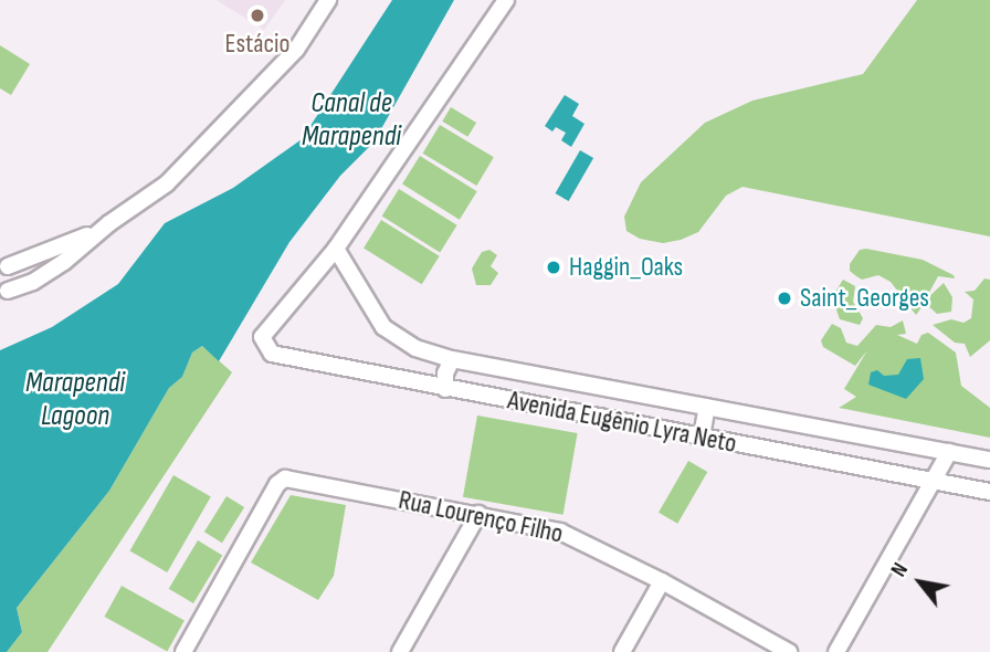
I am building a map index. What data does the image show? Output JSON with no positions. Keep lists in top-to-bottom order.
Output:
{
  "streets": {
    "street": ["Avenida Eugênio Lyra Neto", "Rua Lourenço Filho"]
  },
  "water": ["Canal de Marapendi", "Marapendi Lagoon"],
  "places": ["Estácio", "Haggin_Oaks", "Saint_Georges"],
  "north": "top left"
}
